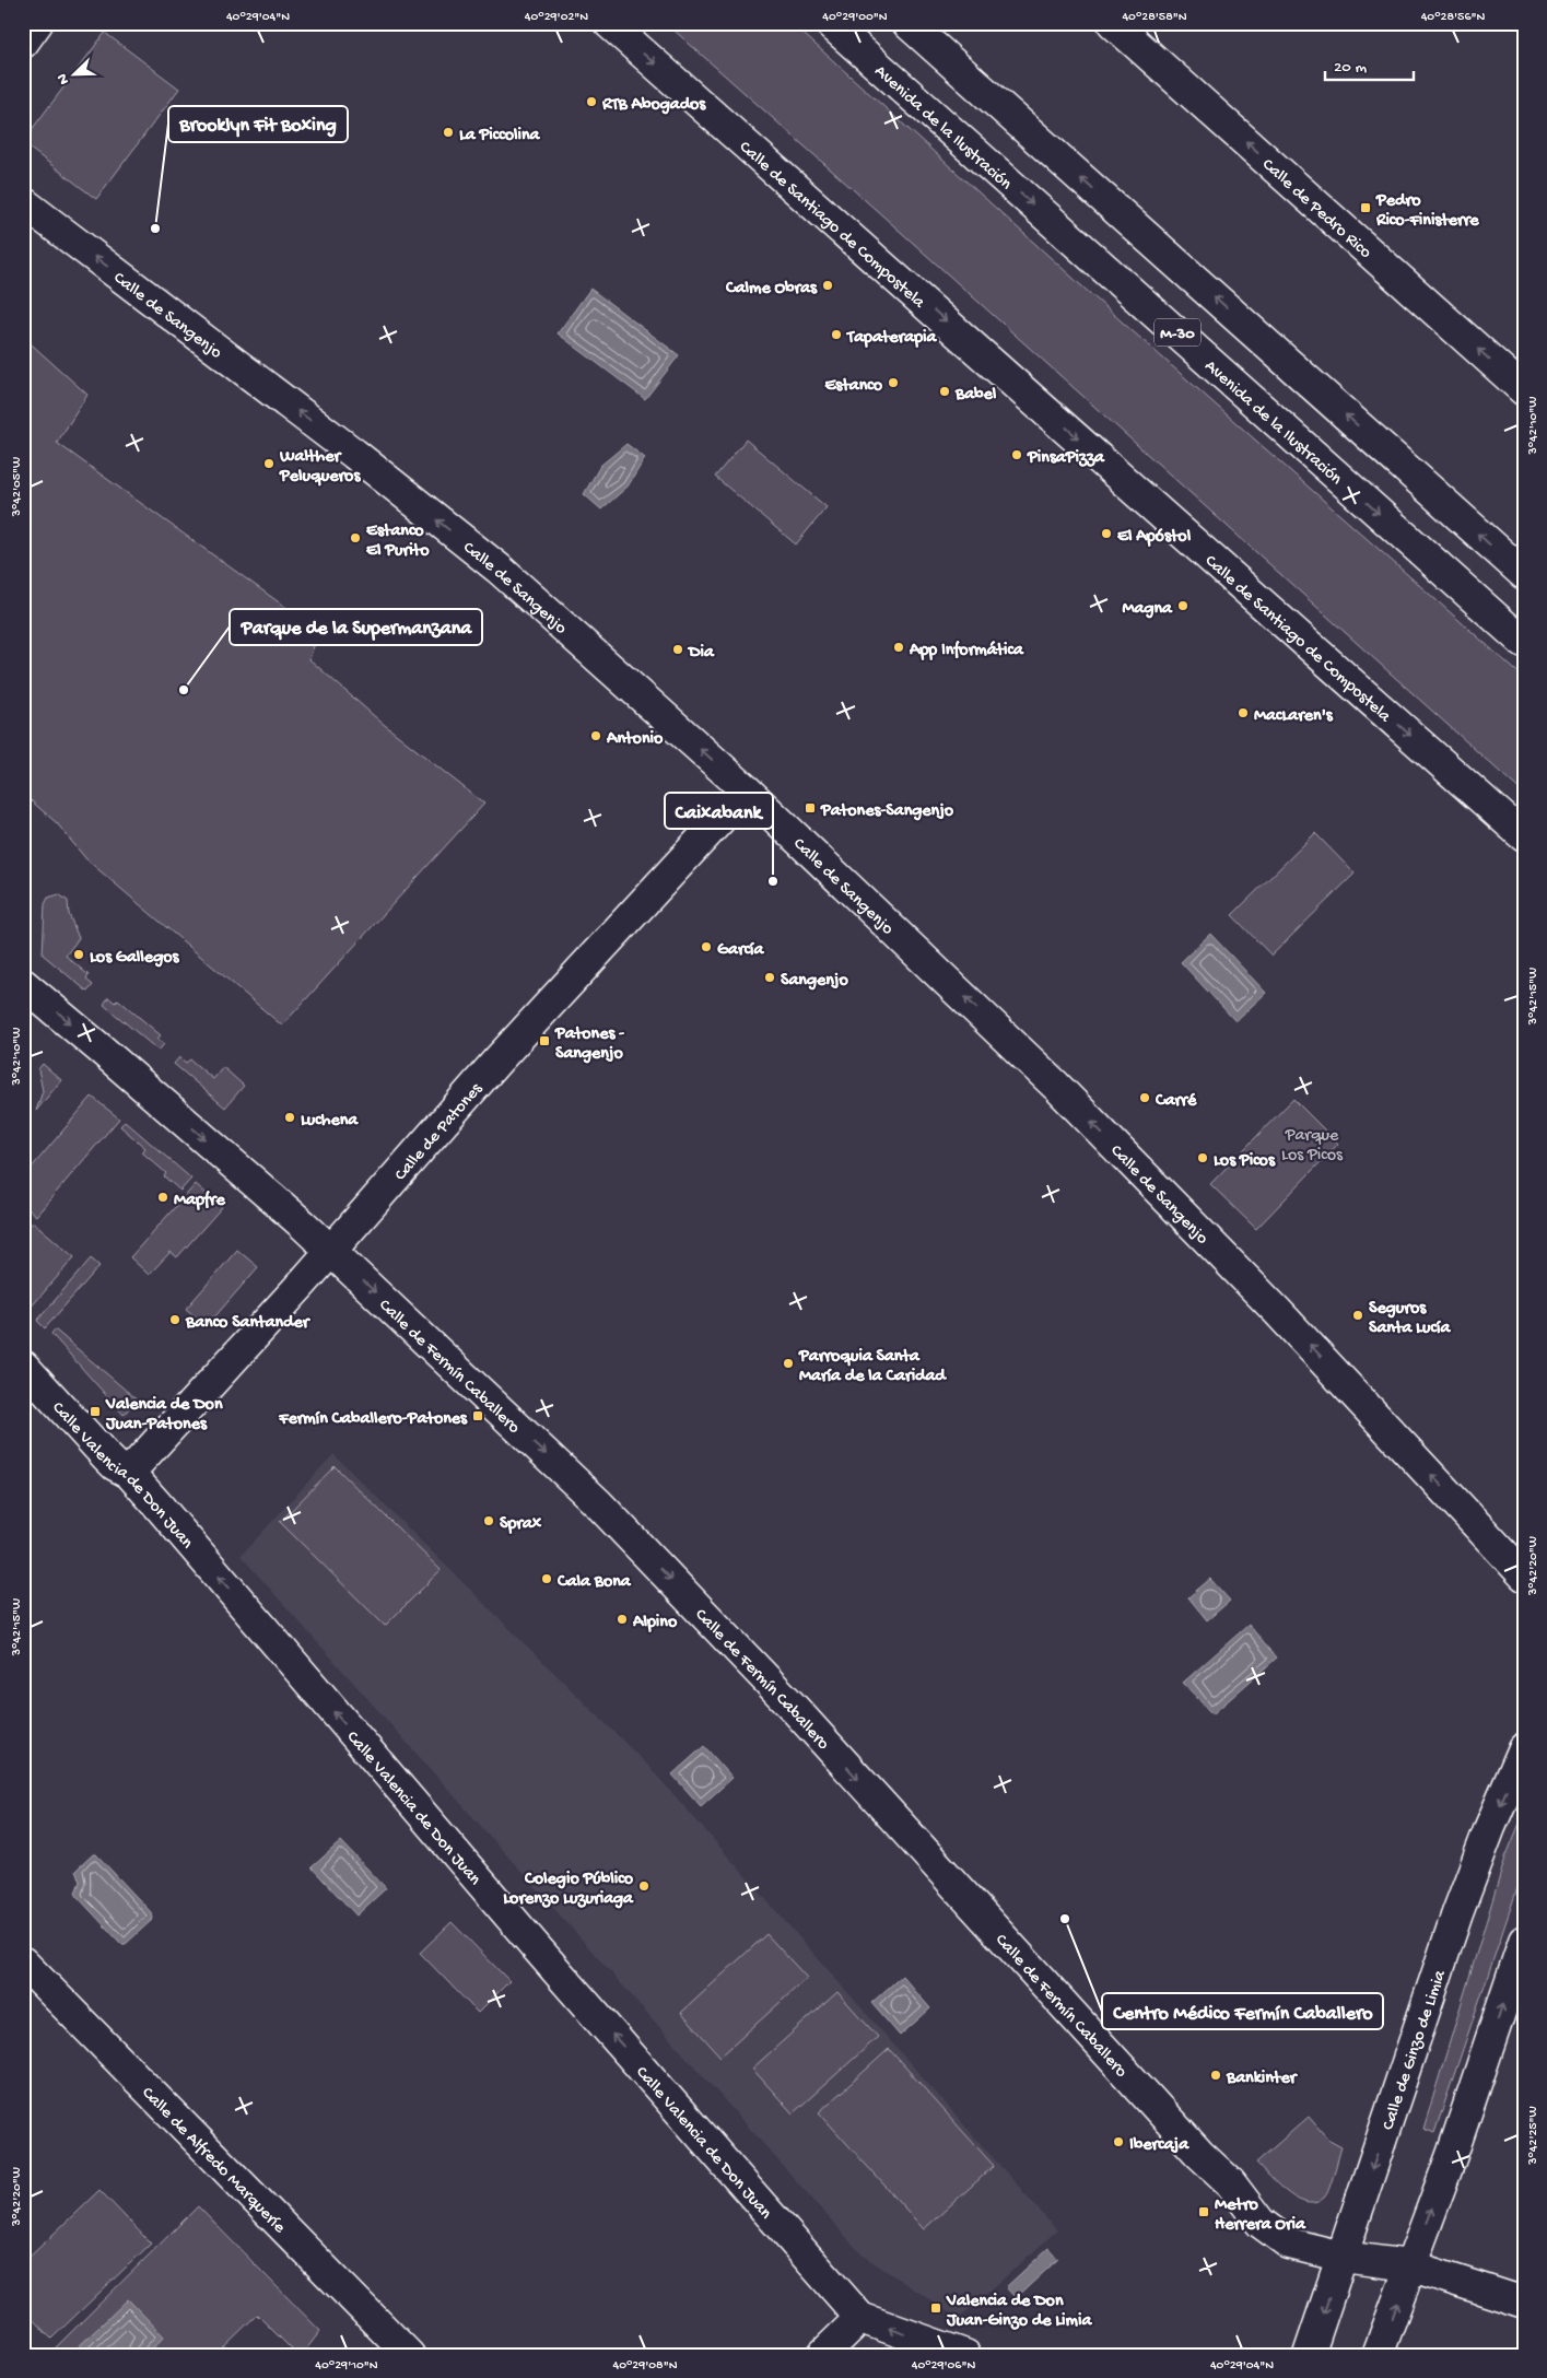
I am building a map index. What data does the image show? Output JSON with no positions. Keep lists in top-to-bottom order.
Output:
{
  "streets": {
    "main road": [
      "Avenida de la Ilustración",
      "Calle de Pedro Rico",
      "Calle de Santiago de Compostela",
      "Calle de Sangenjo",
      "M-30",
      "Calle de Patones",
      "Calle de Fermín Caballero",
      "Calle Valencia de Don Juan",
      "Calle de Ginzo de Limia",
      "Calle de Alfredo Marqueríe"
    ]
  },
  "crossings": [
    ["Calle de Sangenjo", "Calle de Patones"],
    ["Calle de Patones", "Calle de Fermín Caballero"],
    ["Calle de Patones", "Calle Valencia de Don Juan"],
    ["Calle de Fermín Caballero", "Calle de Ginzo de Limia"]
  ],
  "one_way": ["Calle de Sangenjo", "Calle de Fermín Caballero", "Calle Valencia de Don Juan"],
  "parks": ["Parque Los Picos"],
  "places": {
    "other": [
      "RTB Abogados",
      "La Piccolina",
      "Brooklyn Fit Boxing",
      "Calme Obras",
      "Tapaterapia",
      "Estanco",
      "Babel",
      "PinsaPizza",
      "Walther Peluqueros",
      "El Apóstol",
      "Estanco El Purito",
      "Magna",
      "App Informática",
      "Dia",
      "Parque de la Supermanzana",
      "MacLaren's",
      "Antonio",
      "Caixabank",
      "García",
      "Los Gallegos",
      "Sangenjo",
      "Carré",
      "Luchena",
      "Los Picos",
      "Mapfre",
      "Seguros Santa Lucía",
      "Banco Santander",
      "Parroquia Santa María de la Caridad",
      "Sprax",
      "Cala Bona",
      "Alpino",
      "Colegio Público Lorenzo Luzuriaga",
      "Centro Médico Fermín Caballero",
      "Bankinter",
      "Ibercaja"
    ],
    "transit": [
      "Pedro Rico-Finisterre",
      "Patones-Sangenjo",
      "Patones - Sangenjo",
      "Valencia de Don Juan-Patones",
      "Fermín Caballero-Patones",
      "Metro Herrera Oria",
      "Valencia de Don Juan-Ginzo de Limia"
    ]
  },
  "scale_bar": "20 m",
  "north": "bottom left",
  "coordinates": [
    "40°29'04\"N",
    "40°29'02\"N",
    "40°29'00\"N",
    "40°28'58\"N",
    "40°28'56\"N",
    "3°42'10\"W",
    "3°42'05\"W",
    "3°42'15\"W",
    "3°42'20\"W",
    "3°42'25\"W",
    "40°29'10\"N",
    "40°29'08\"N",
    "40°29'06\"N"
  ]
}
